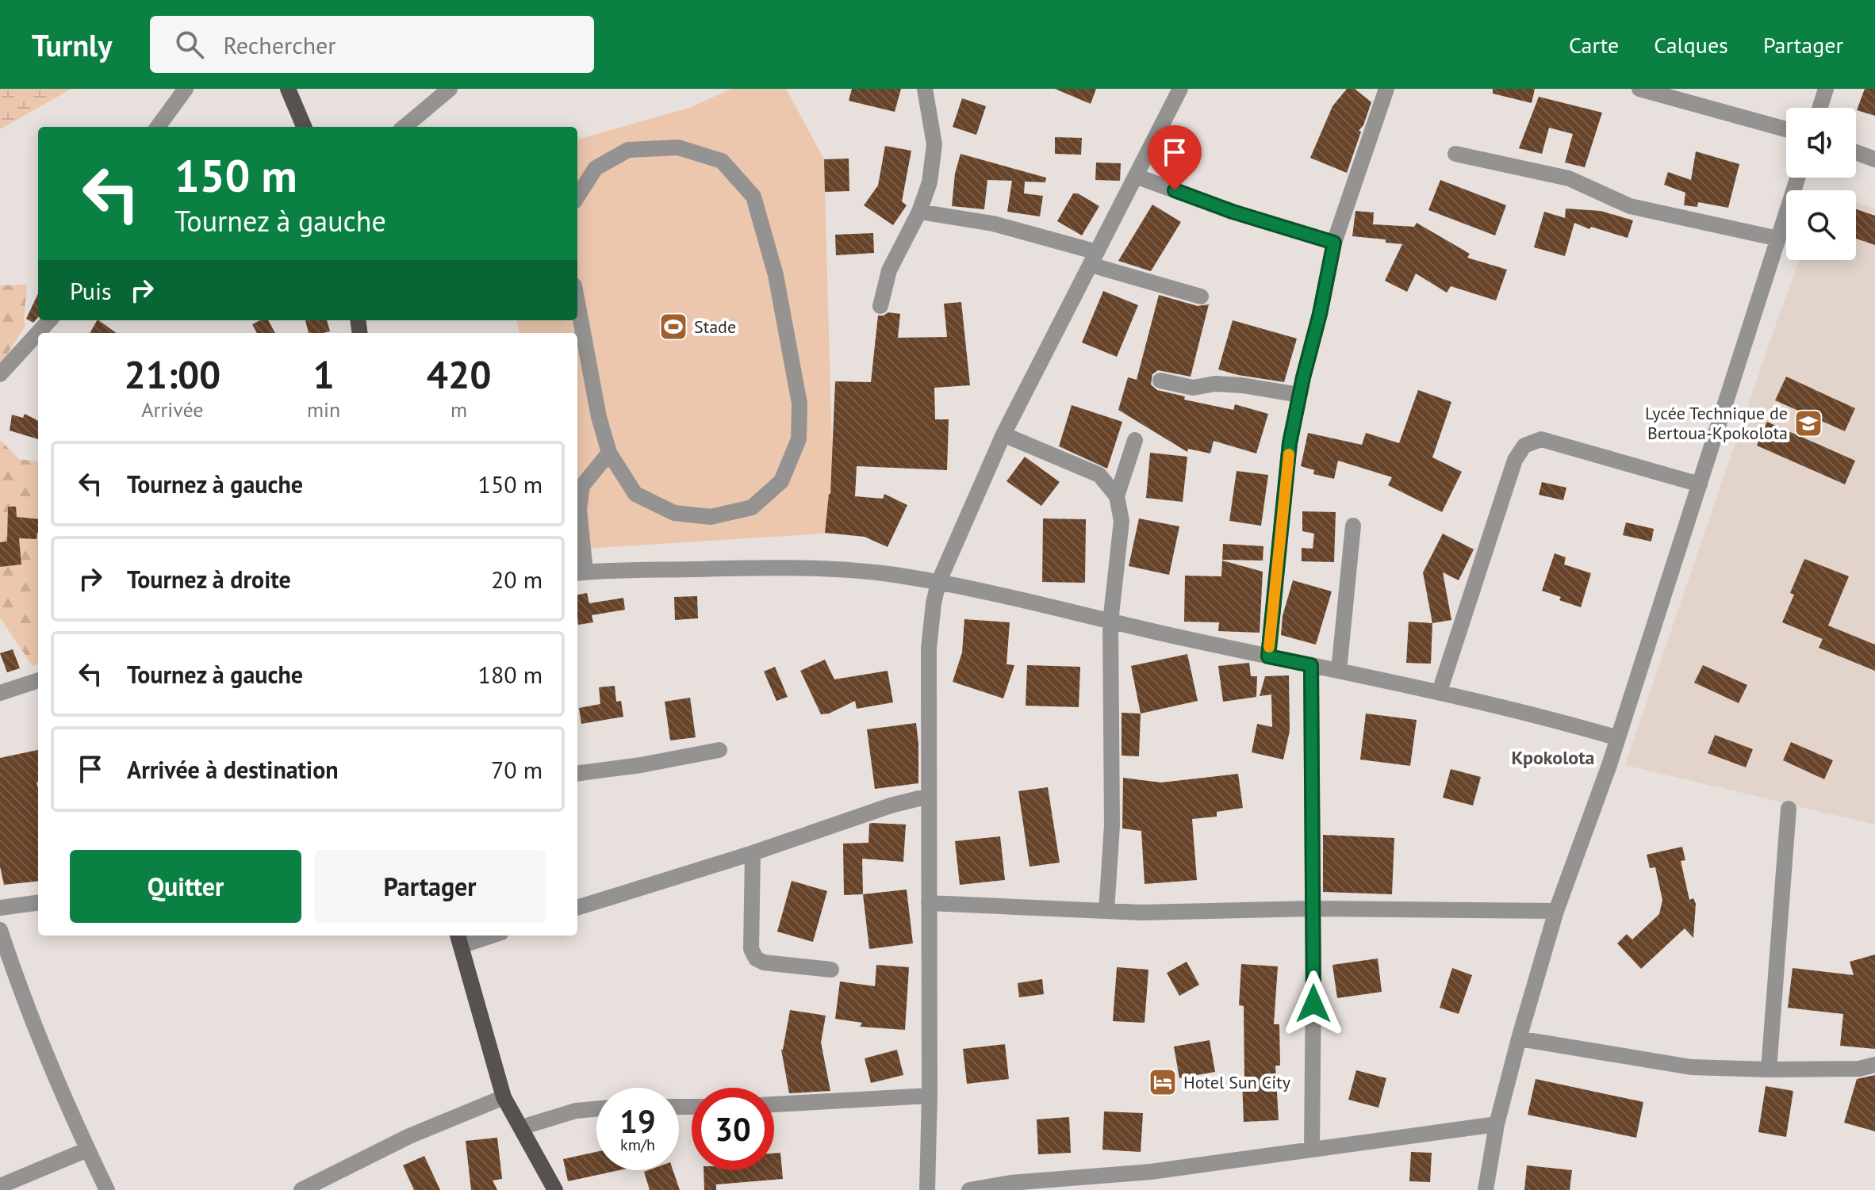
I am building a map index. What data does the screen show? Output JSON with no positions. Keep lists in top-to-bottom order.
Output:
{
  "districts": ["Kpokolota"],
  "places": {
    "sports": ["Stade"],
    "school or university": ["Lycée Technique de Bertoua-Kpokolota"],
    "hotel": ["Hotel Sun City"]
  },
  "page": {
    "header": "Turnly",
    "search": "Rechercher",
    "nav": ["Carte", "Calques", "Partager"],
    "turn": ["150 m", "Tournez à gauche"],
    "then": "Puis",
    "eta": [
      "21:00",
      "Arrivée",
      "1",
      "min",
      "420",
      "m"
    ],
    "list": [
      {
        "name": "Tournez à gauche",
        "value": "150 m"
      },
      {
        "name": "Tournez à droite",
        "value": "20 m"
      },
      {
        "name": "Tournez à gauche",
        "value": "180 m"
      },
      {
        "name": "Arrivée à destination",
        "value": "70 m"
      }
    ],
    "buttons": ["Quitter", "Partager"],
    "speed": "19 km/h",
    "limit": "30"
  }
}
